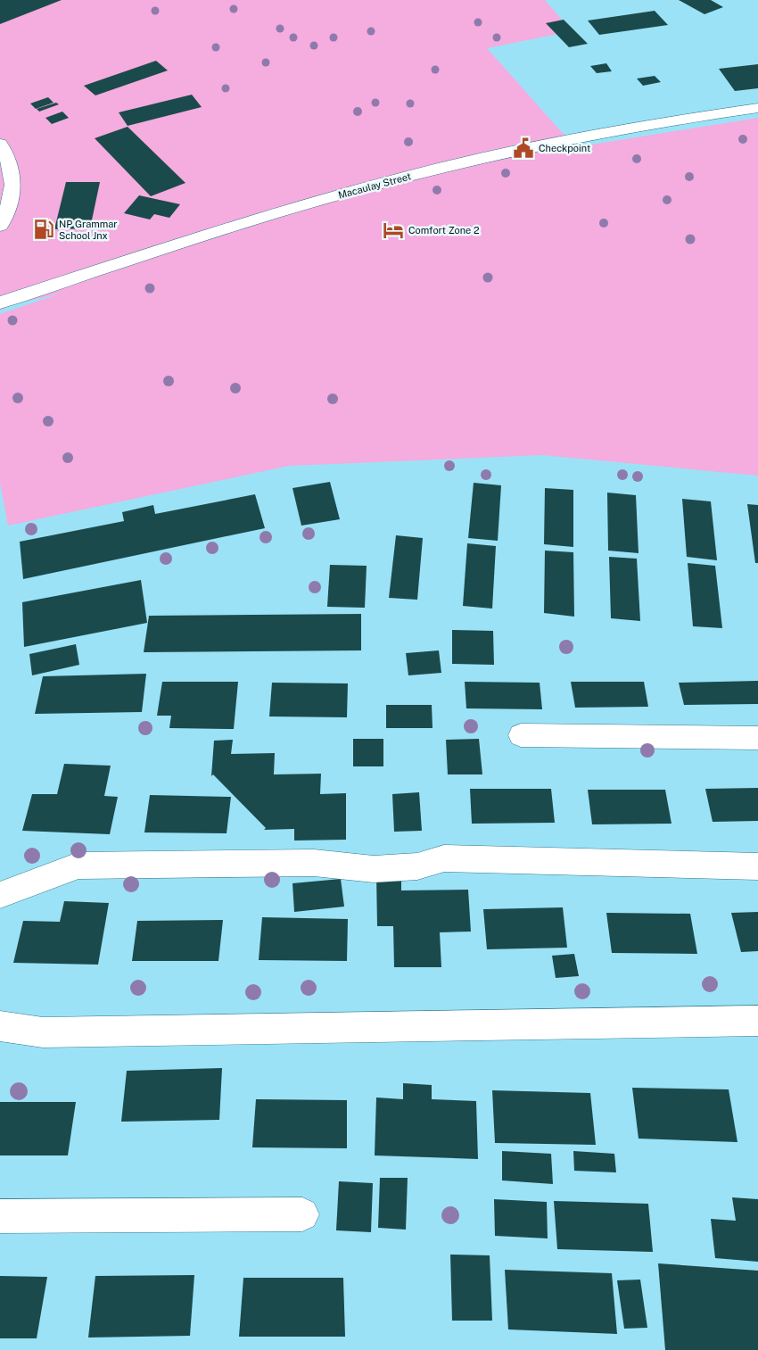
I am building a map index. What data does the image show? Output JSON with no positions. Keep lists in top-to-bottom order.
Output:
{
  "streets": {
    "street": ["Macaulay Street"]
  },
  "places": {
    "public building": ["Checkpoint"],
    "fuel station": ["NP Grammar School Jnx"],
    "hotel": ["Comfort Zone 2"]
  }
}
